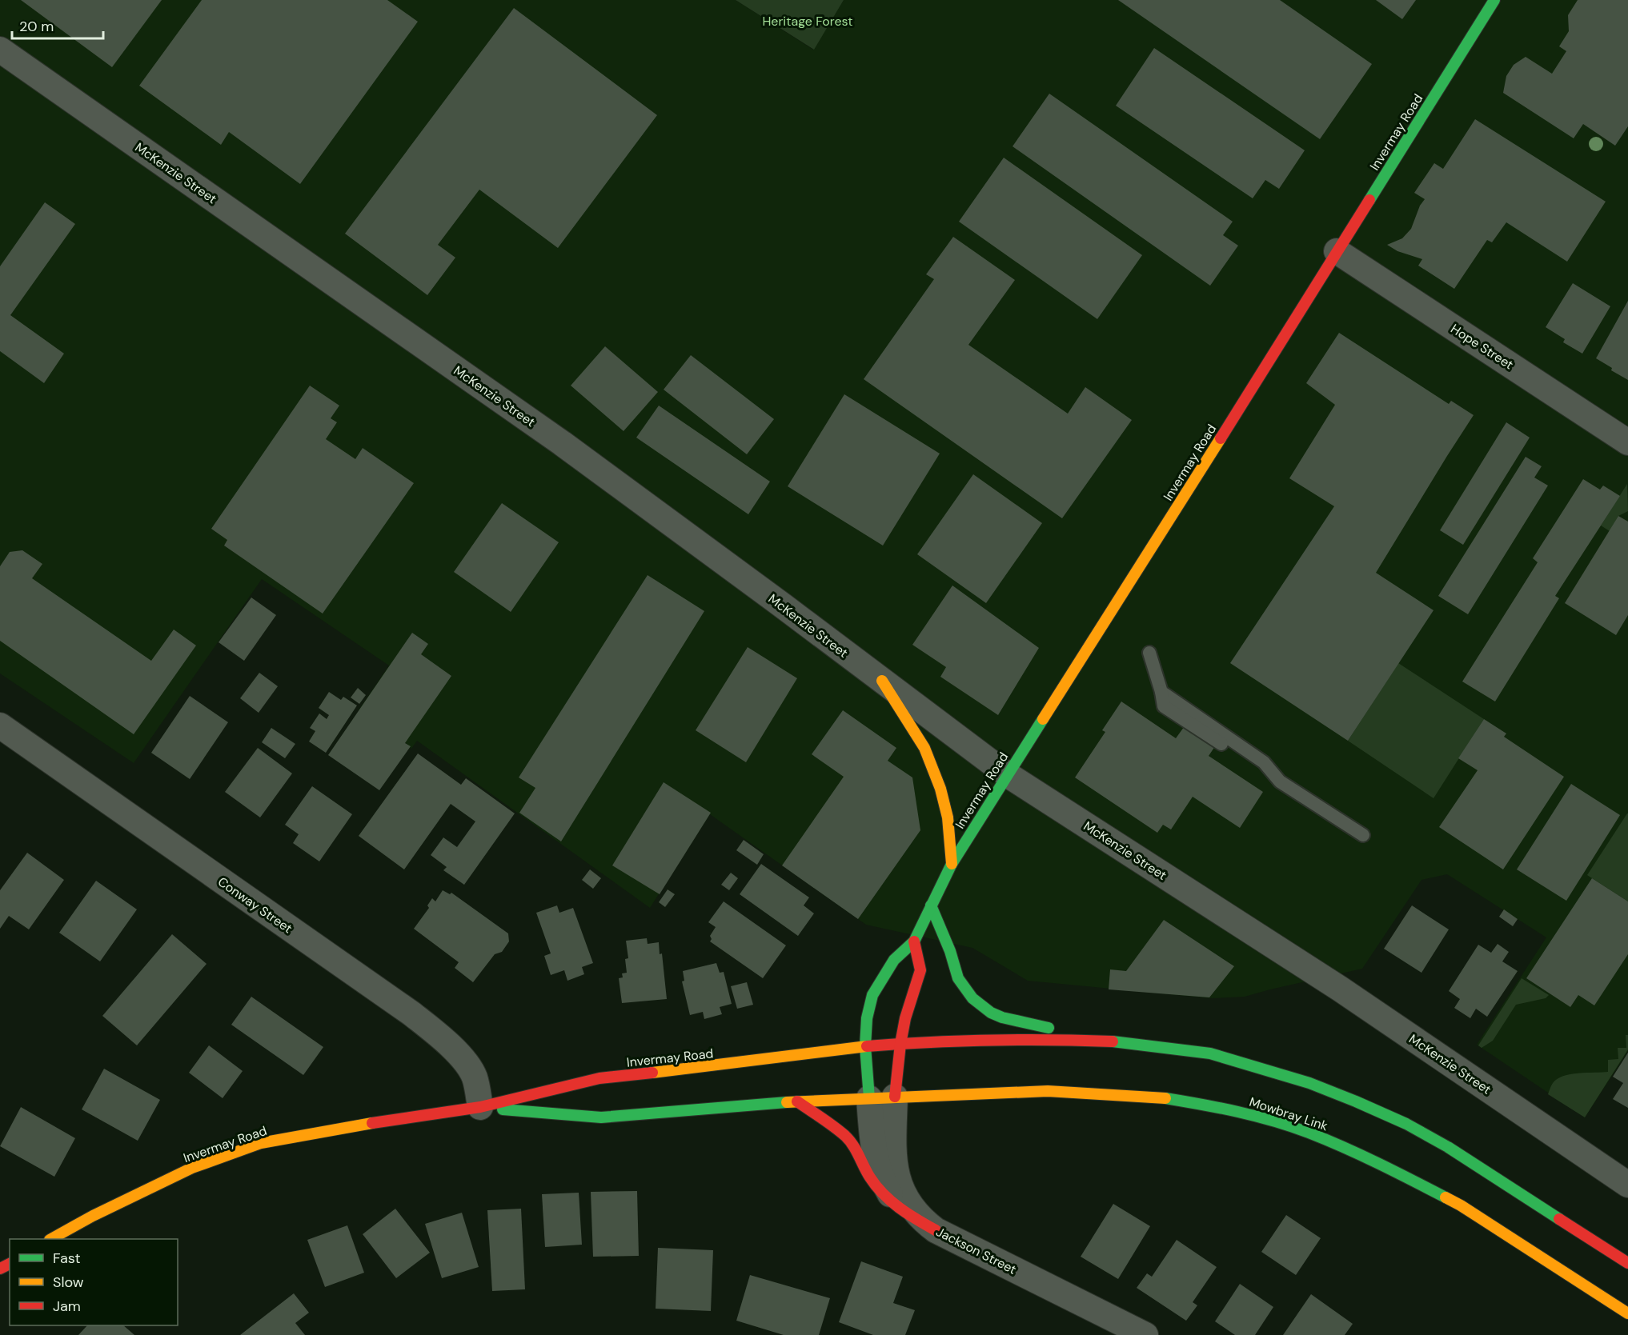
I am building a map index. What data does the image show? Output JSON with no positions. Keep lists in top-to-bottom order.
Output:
{
  "streets": {
    "main road": ["Invermay Road", "Mowbray Link", "Jackson Street"],
    "street": ["McKenzie Street", "Hope Street", "Conway Street"]
  },
  "crossings": [
    ["Invermay Road", "McKenzie Street"],
    ["Invermay Road", "Hope Street"],
    ["Invermay Road", "Conway Street"],
    ["Invermay Road", "Mowbray Link"],
    ["Invermay Road", "Jackson Street"],
    ["Mowbray Link", "Jackson Street"]
  ],
  "parks": ["Heritage Forest"],
  "legend": ["Fast", "Slow", "Jam"],
  "scale_bar": "20 m"
}
